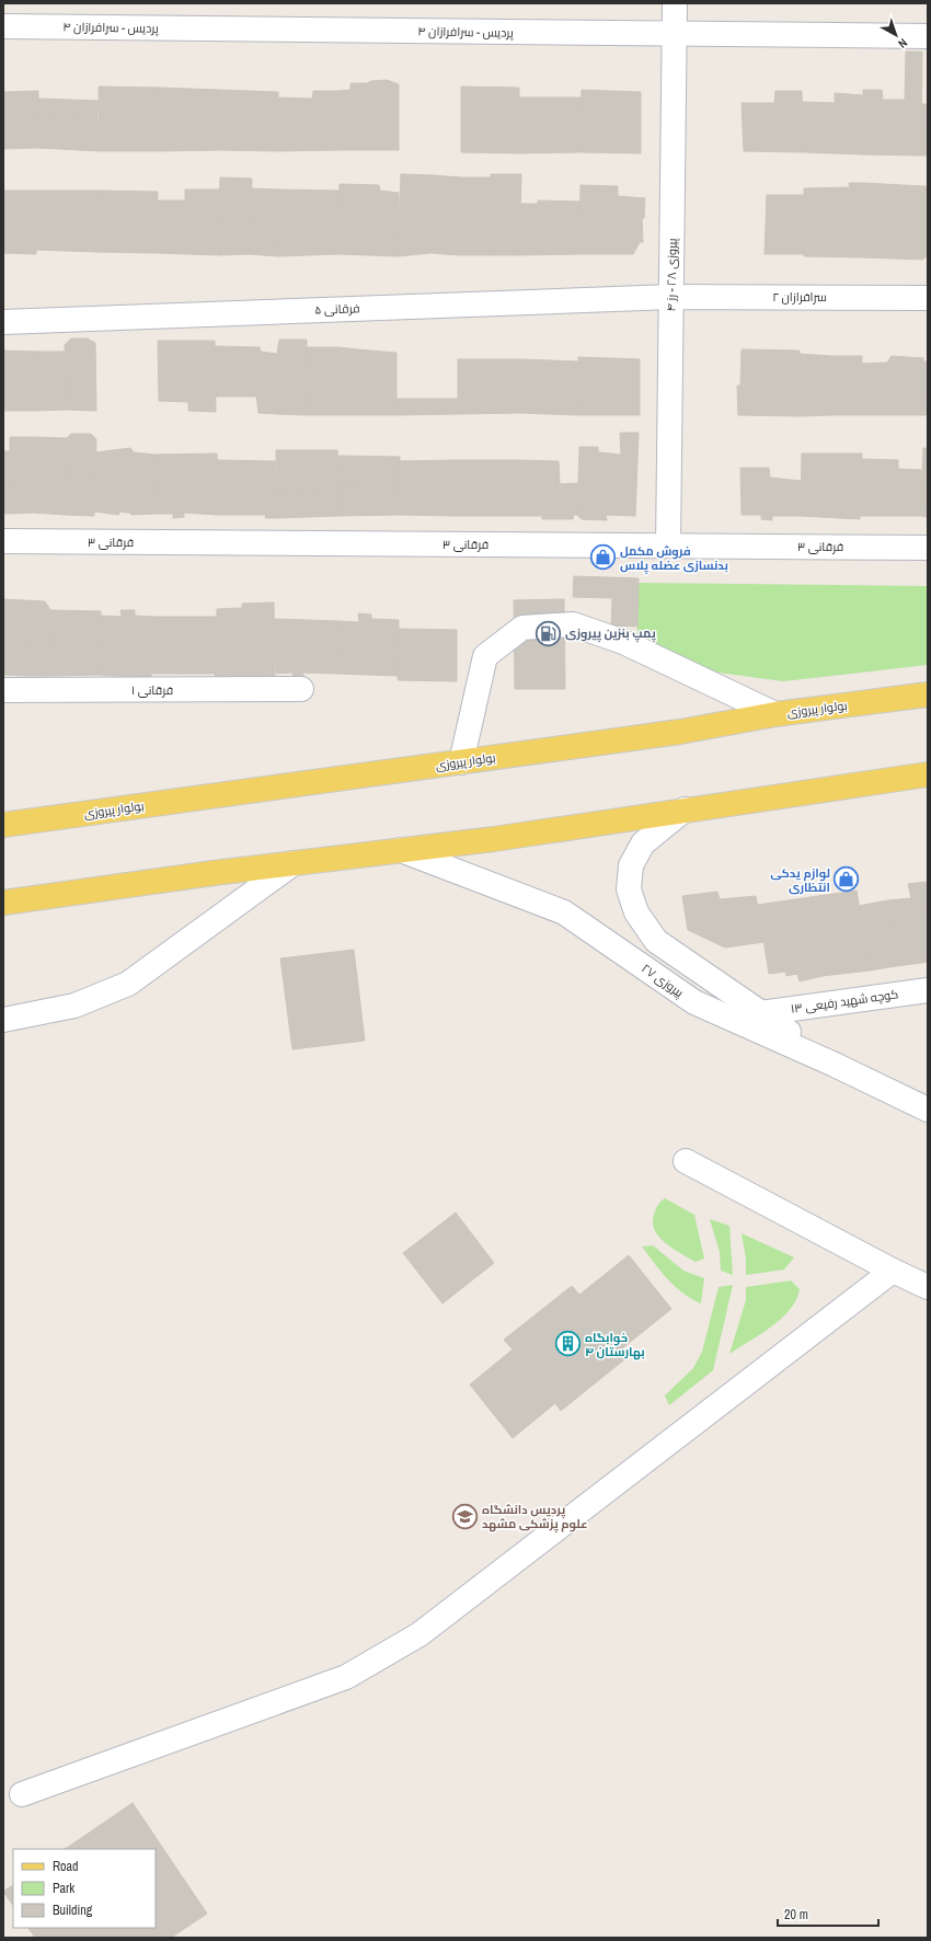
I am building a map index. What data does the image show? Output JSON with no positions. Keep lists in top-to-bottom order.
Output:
{
  "streets": {
    "main road": ["بولوار پیروزی"],
    "street": [
      "پردیس - سرافرازان ۴",
      "پیروزی ۲۸ - رز ۴",
      "سرافرازان ۲",
      "فرقانی ۵",
      "فرقانی ۳",
      "فرقانی ۱",
      "پیروزی ۲۷",
      "کوچه شهید رفیعی ۱۳"
    ]
  },
  "crossings": [
    ["پردیس - سرافرازان ۴", "پیروزی ۲۸ - رز ۴"],
    ["پیروزی ۲۸ - رز ۴", "سرافرازان ۲"],
    ["پیروزی ۲۸ - رز ۴", "فرقانی ۵"],
    ["پیروزی ۲۸ - رز ۴", "فرقانی ۳"],
    ["سرافرازان ۲", "فرقانی ۵"]
  ],
  "places": {
    "shop": ["فروش مکمل بدنسازی عضله پلاس", "لوازم یدکی انتظاری"],
    "fuel station": ["پمپ بنزین پیروزی"],
    "building": ["خوابگاه بهارستان ۴"],
    "school or university": ["پردیس دانشگاه علوم پزشکی مشهد"]
  },
  "legend": ["Road", "Park", "Building"],
  "scale_bar": "20 m",
  "north": "bottom right"
}
